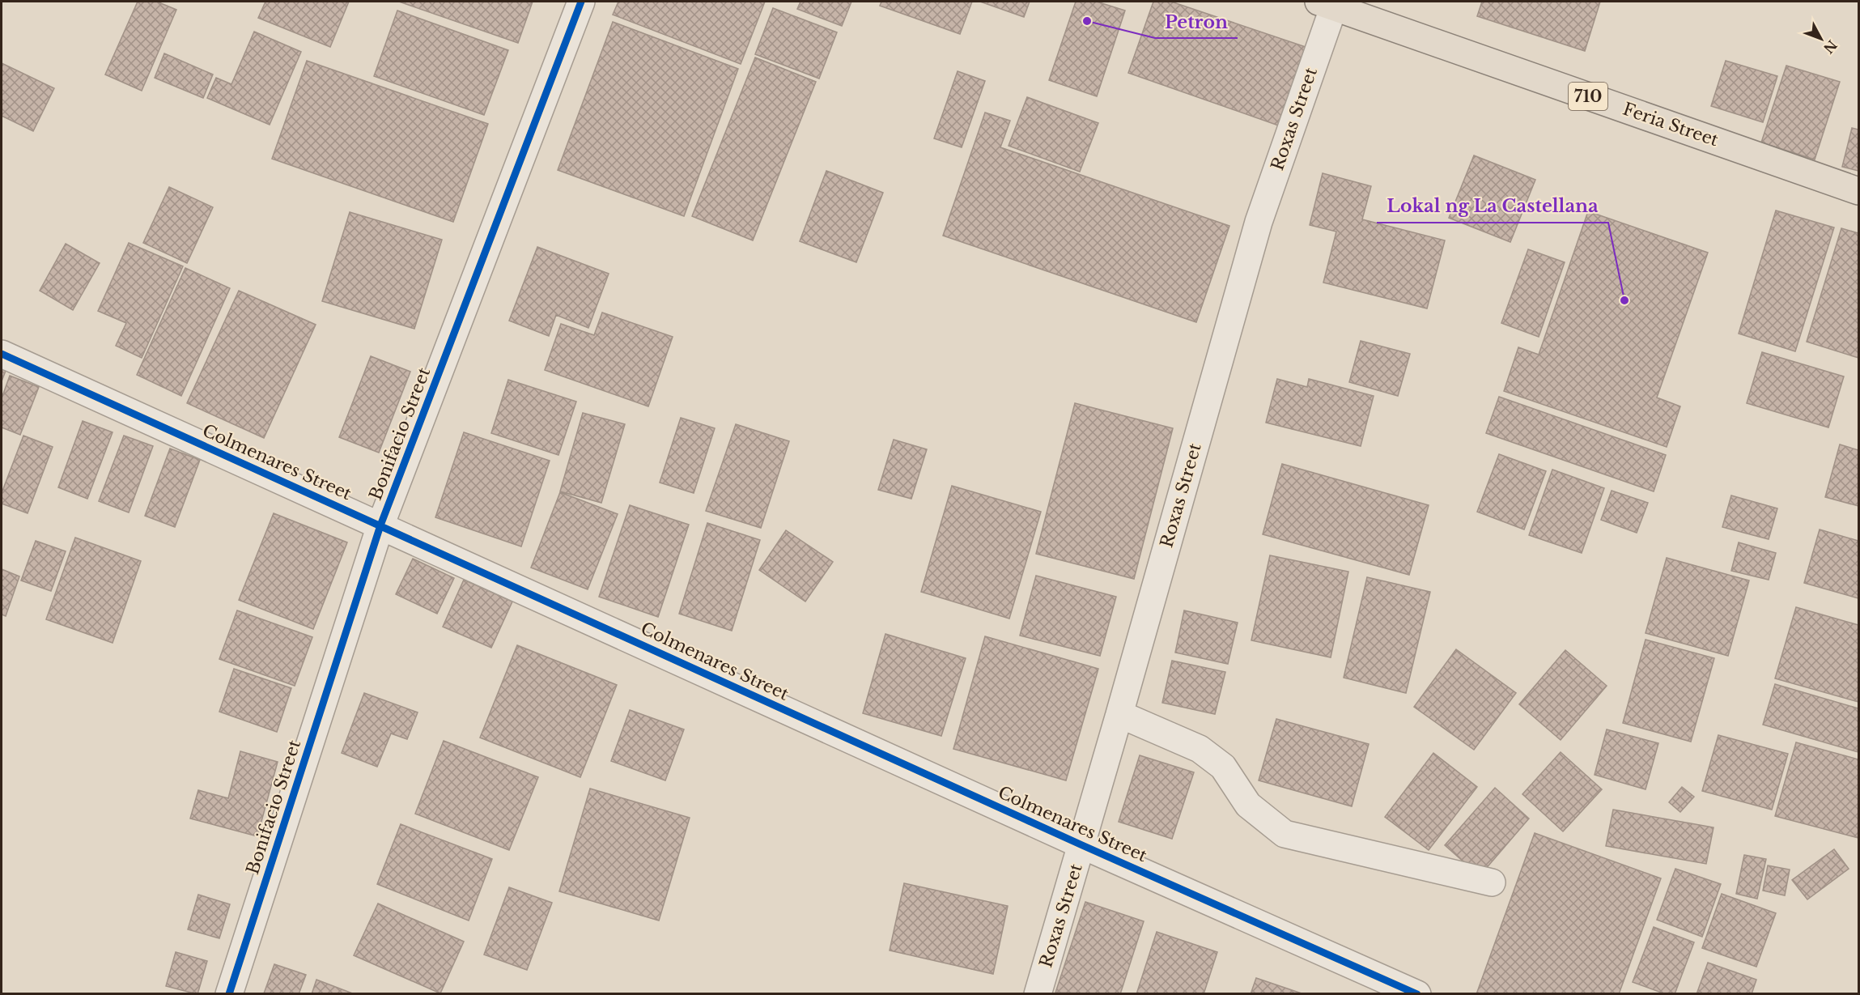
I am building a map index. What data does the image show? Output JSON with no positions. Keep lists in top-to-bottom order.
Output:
{
  "streets": {
    "main road": ["710", "Feria Street"],
    "street": ["Roxas Street", "Bonifacio Street", "Colmenares Street"]
  },
  "crossings": [
    ["Roxas Street", "Feria Street"],
    ["Roxas Street", "Colmenares Street"],
    ["Bonifacio Street", "Colmenares Street"]
  ],
  "places": ["Petron", "Lokal ng La Castellana"],
  "north": "bottom right"
}
